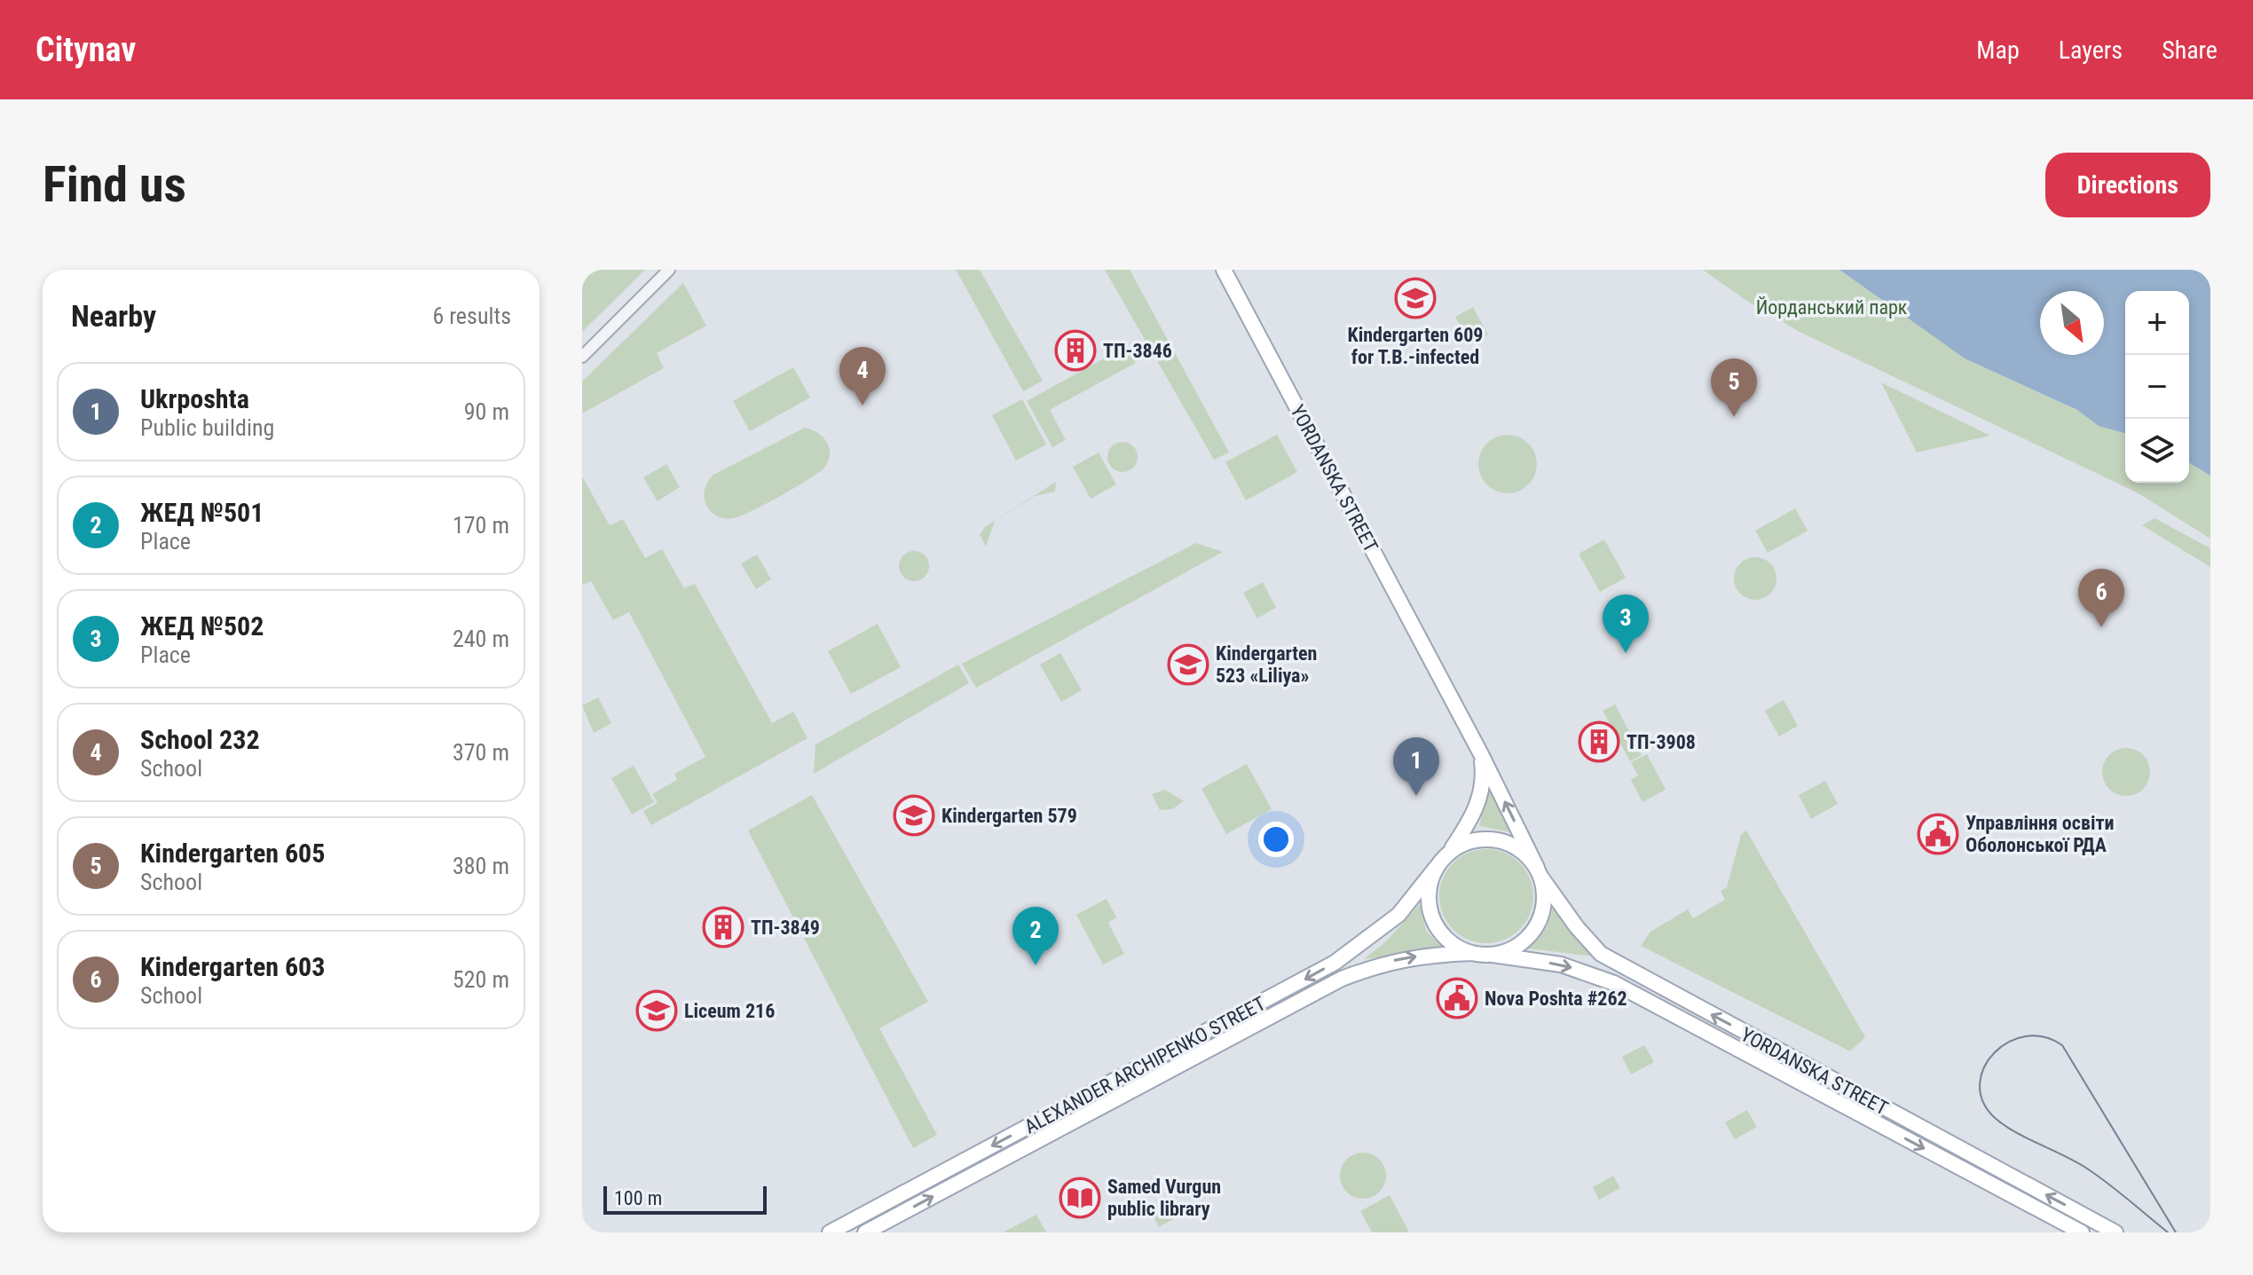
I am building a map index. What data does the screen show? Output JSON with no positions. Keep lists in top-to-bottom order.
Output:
{
  "streets": {
    "main road": ["YORDANSKA STREET", "ALEXANDER ARCHIPENKO STREET"]
  },
  "crossings": [
    ["YORDANSKA STREET", "ALEXANDER ARCHIPENKO STREET"]
  ],
  "parks": ["Йорданський парк"],
  "places": {
    "school or university": [
      "Kindergarten 609 for T.B.-infected",
      "Kindergarten 523 «Liliya»",
      "Kindergarten 579",
      "Liceum 216"
    ],
    "building": ["ТП-3846", "ТП-3908", "ТП-3849"],
    "public building": ["Управління освіти Оболонської РДА", "Nova Poshta #262"],
    "library": ["Samed Vurgun public library"]
  },
  "scale_bar": "100 m",
  "north": "bottom right",
  "page": {
    "header": "Citynav",
    "nav": ["Map", "Layers", "Share"],
    "buttons": "Directions",
    "title": "Find us",
    "heading": ["Nearby", "6 results"],
    "map_buttons": ["+", "−"],
    "pins": [
      "4",
      "5",
      "6",
      "3",
      "1",
      "2"
    ],
    "list": [
      {
        "mark": "1",
        "name": "Ukrposhta",
        "note": "Public building",
        "value": "90 m"
      },
      {
        "mark": "2",
        "name": "ЖЕД №501",
        "note": "Place",
        "value": "170 m"
      },
      {
        "mark": "3",
        "name": "ЖЕД №502",
        "note": "Place",
        "value": "240 m"
      },
      {
        "mark": "4",
        "name": "School 232",
        "note": "School",
        "value": "370 m"
      },
      {
        "mark": "5",
        "name": "Kindergarten 605",
        "note": "School",
        "value": "380 m"
      },
      {
        "mark": "6",
        "name": "Kindergarten 603",
        "note": "School",
        "value": "520 m"
      }
    ],
    "scale": "100 m"
  }
}
